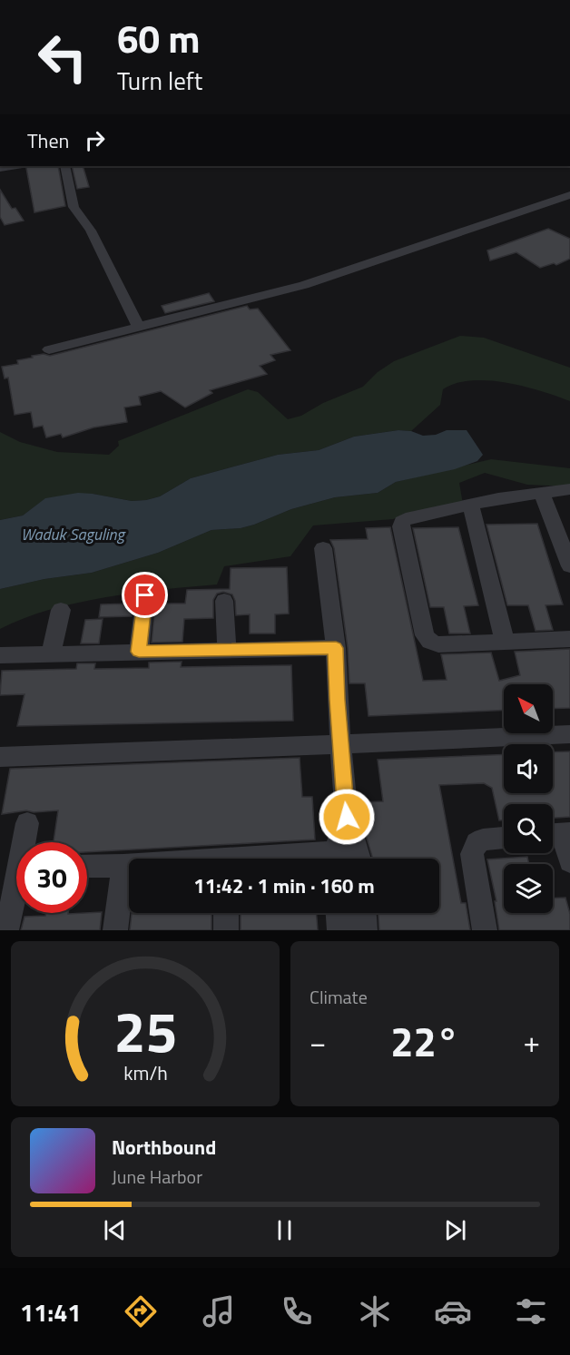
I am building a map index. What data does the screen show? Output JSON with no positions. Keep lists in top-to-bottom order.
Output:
{
  "water": ["Waduk Saguling"],
  "north": "top left",
  "page": {
    "turn": ["60 m", "Turn left"],
    "then": "Then",
    "limit": "30",
    "trip": "11:42 · 1 min · 160 m",
    "tile": "Climate",
    "heat": ["−", "22°", "+"],
    "song": ["Northbound", "June Harbor"],
    "tabs": "11:41",
    "gauge": ["25", "km/h"]
  }
}
